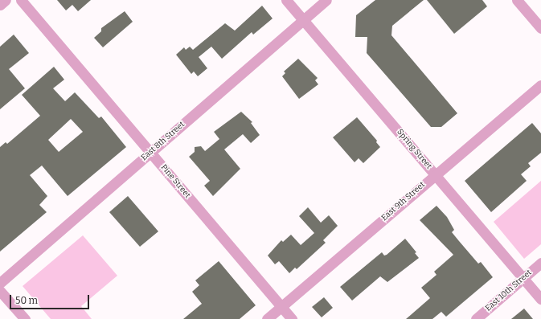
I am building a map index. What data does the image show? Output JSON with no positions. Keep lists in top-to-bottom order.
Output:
{
  "streets": {
    "street": [
      "East 8th Street",
      "Spring Street",
      "Pine Street",
      "East 9th Street",
      "East 10th Street"
    ]
  },
  "crossings": [
    ["East 8th Street", "Spring Street"],
    ["East 8th Street", "Pine Street"],
    ["Spring Street", "East 9th Street"],
    ["Spring Street", "East 10th Street"],
    ["Pine Street", "East 9th Street"]
  ],
  "scale_bar": "50 m"
}
